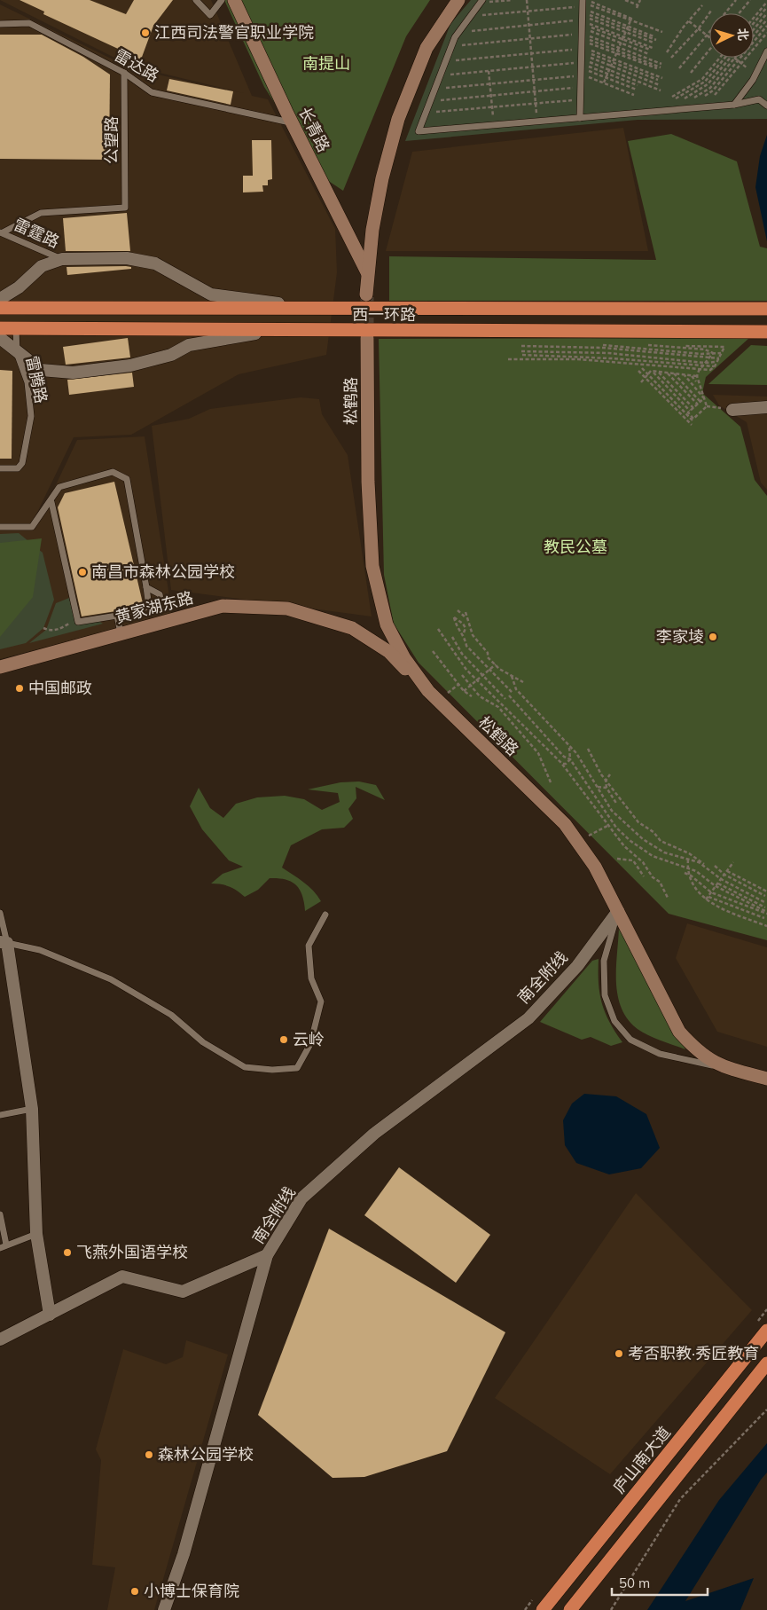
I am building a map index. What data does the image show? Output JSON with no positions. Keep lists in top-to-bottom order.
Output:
{
  "streets": {
    "highway": ["西一环路", "庐山南大道"],
    "main road": ["长青路", "松鹤路", "黄家湖东路"],
    "street": ["南全附线"],
    "lane": [
      "雷达路",
      "公望路",
      "雷霆路",
      "雷腾路"
    ]
  },
  "crossings": [
    ["雷达路", "长青路"],
    ["雷达路", "公望路"],
    ["公望路", "雷霆路"],
    ["西一环路", "雷腾路"],
    ["松鹤路", "黄家湖东路"],
    ["松鹤路", "南全附线"]
  ],
  "parks": ["南提山", "教民公墓"],
  "places": [
    "江西司法警官职业学院",
    "南昌市森林公园学校",
    "李家堎",
    "中国邮政",
    "云岭",
    "飞燕外国语学校",
    "考否职教·秀匠教育",
    "森林公园学校",
    "小博士保育院"
  ],
  "scale_bar": "50 m",
  "north": "right"
}
